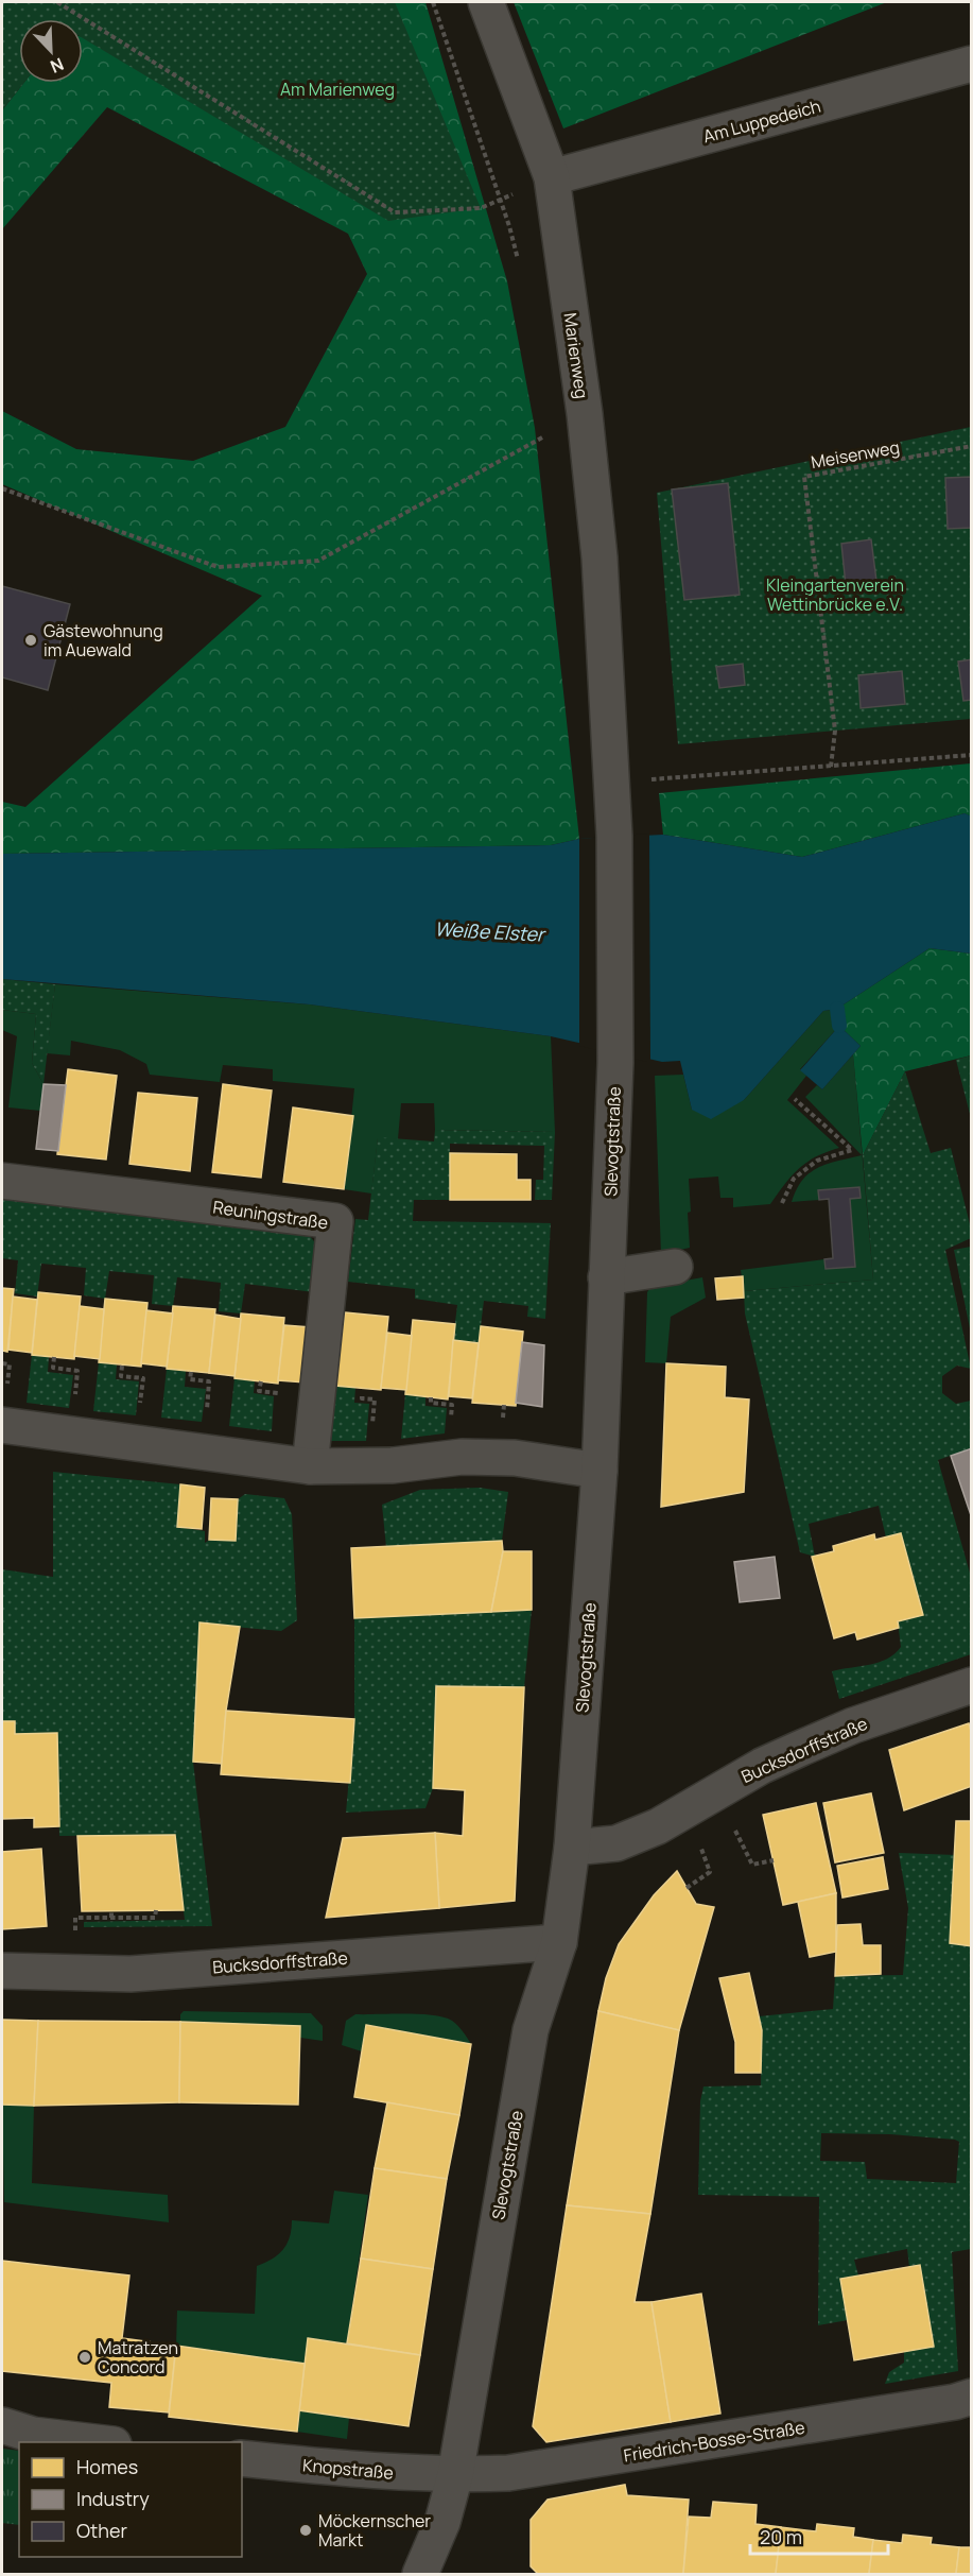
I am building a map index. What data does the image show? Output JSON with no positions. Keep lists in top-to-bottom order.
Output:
{
  "streets": {
    "street": [
      "Am Luppedeich",
      "Marienweg",
      "Slevogtstraße",
      "Reuningstraße",
      "Bucksdorffstraße",
      "Friedrich-Bosse-Straße",
      "Knopstraße"
    ],
    "path": ["Meisenweg"]
  },
  "crossings": [
    ["Am Luppedeich", "Marienweg"],
    ["Marienweg", "Slevogtstraße"],
    ["Slevogtstraße", "Bucksdorffstraße"],
    ["Slevogtstraße", "Friedrich-Bosse-Straße"],
    ["Slevogtstraße", "Knopstraße"],
    ["Friedrich-Bosse-Straße", "Knopstraße"]
  ],
  "water": ["Weiße Elster"],
  "parks": ["Am Marienweg", "Kleingartenverein Wettinbrücke e.V."],
  "places": ["Gästewohnung im Auewald", "Matratzen Concord", "Möckernscher Markt"],
  "legend": ["Homes", "Industry", "Other"],
  "scale_bar": "20 m",
  "north": "bottom right"
}
